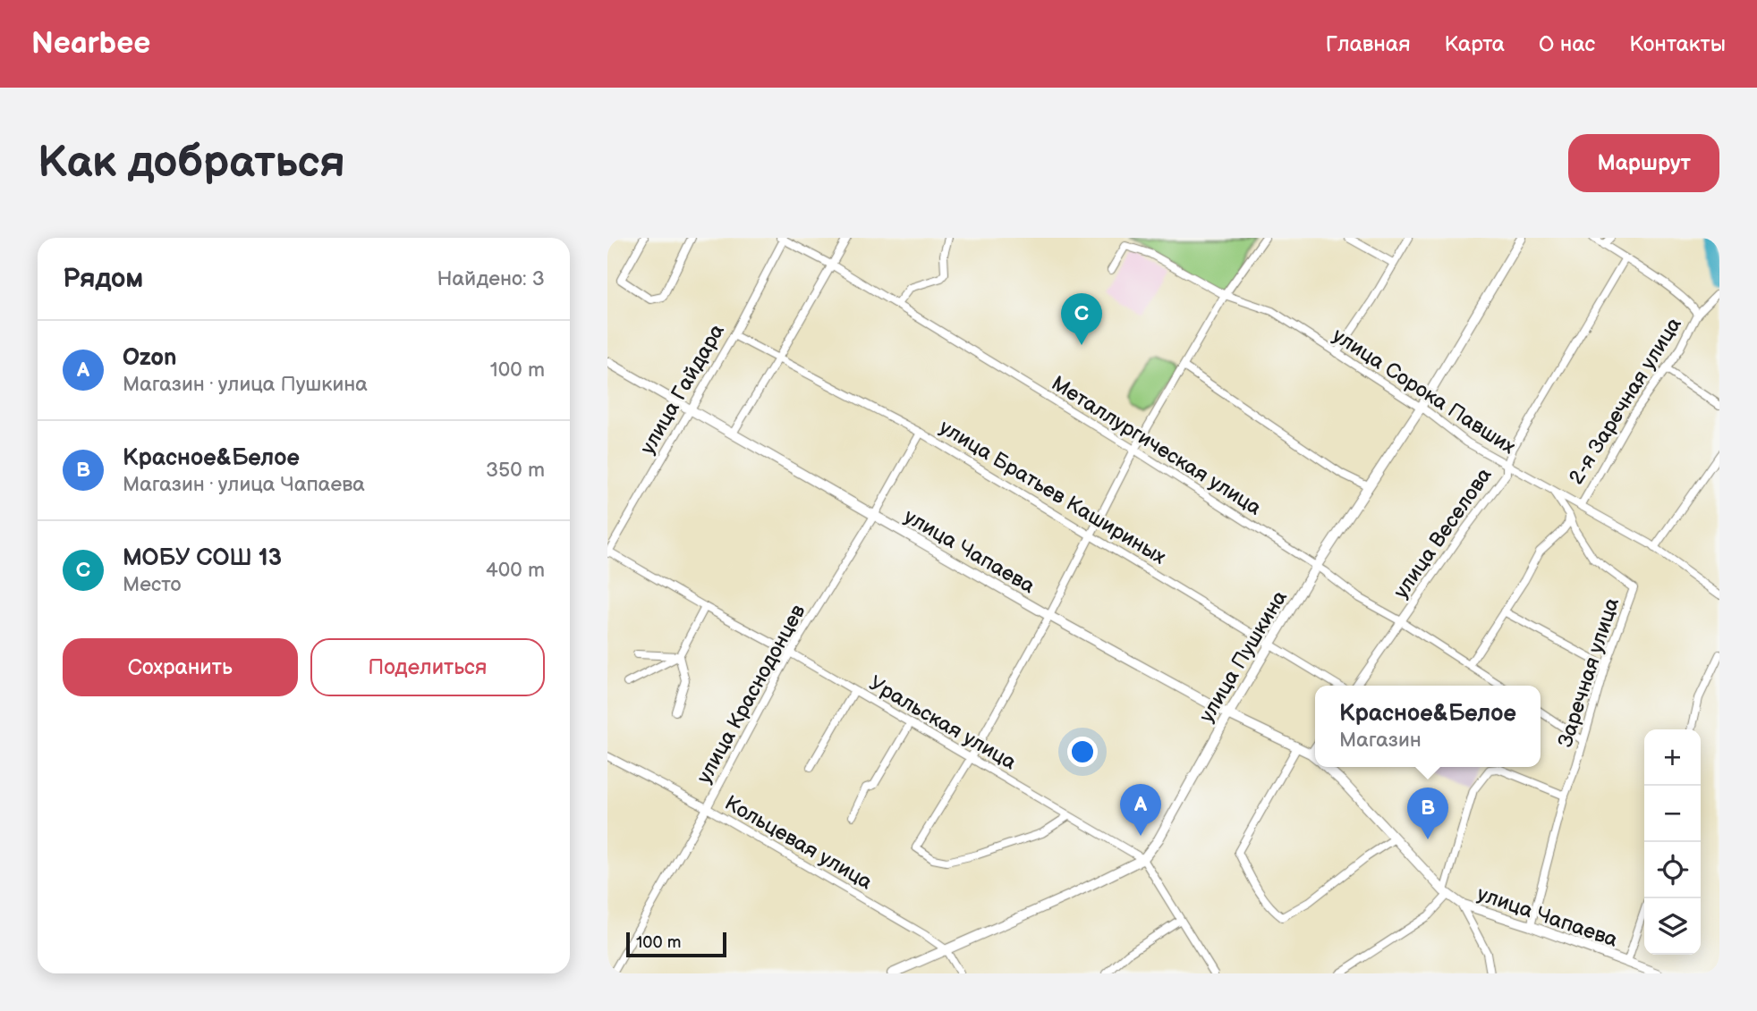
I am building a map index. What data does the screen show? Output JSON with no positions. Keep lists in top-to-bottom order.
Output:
{
  "streets": {
    "street": [
      "улица Гайдара",
      "улица Сорока Павших",
      "2-я Заречная улица",
      "Металлургическая улица",
      "улица Братьев Кашириных",
      "улица Веселова",
      "улица Чапаева",
      "улица Пушкина",
      "Заречная улица",
      "улица Краснодонцев",
      "Уральская улица",
      "Кольцевая улица"
    ]
  },
  "crossings": [
    ["улица Гайдара", "Металлургическая улица"],
    ["улица Гайдара", "улица Братьев Кашириных"],
    ["улица Гайдара", "улица Чапаева"],
    ["улица Гайдара", "Уральская улица"],
    ["улица Сорока Павших", "2-я Заречная улица"],
    ["улица Сорока Павших", "улица Веселова"],
    ["улица Сорока Павших", "улица Пушкина"],
    ["улица Сорока Павших", "Заречная улица"],
    ["2-я Заречная улица", "улица Веселова"],
    ["Металлургическая улица", "улица Веселова"],
    ["Металлургическая улица", "улица Пушкина"],
    ["улица Братьев Кашириных", "улица Пушкина"],
    ["улица Братьев Кашириных", "улица Краснодонцев"],
    ["улица Чапаева", "улица Пушкина"],
    ["улица Чапаева", "Заречная улица"],
    ["улица Чапаева", "улица Краснодонцев"],
    ["улица Пушкина", "Уральская улица"],
    ["улица Пушкина", "Кольцевая улица"],
    ["улица Краснодонцев", "Уральская улица"],
    ["улица Краснодонцев", "Кольцевая улица"]
  ],
  "scale_bar": "100 m",
  "page": {
    "header": "Nearbee",
    "nav": [
      "Главная",
      "Карта",
      "О нас",
      "Контакты"
    ],
    "buttons": [
      "Маршрут",
      ["Сохранить", "Поделиться"]
    ],
    "title": "Как добраться",
    "heading": ["Рядом", "Найдено: 3"],
    "pins": ["C", "A", "B"],
    "list": [
      {
        "mark": "A",
        "name": "Ozon",
        "note": "Магазин · улица Пушкина",
        "value": "100 m"
      },
      {
        "mark": "B",
        "name": "Красное&Белое",
        "note": "Магазин · улица Чапаева",
        "value": "350 m"
      },
      {
        "mark": "C",
        "name": "МОБУ СОШ 13",
        "note": "Место",
        "value": "400 m"
      }
    ],
    "popup": ["Красное&Белое", "Магазин"],
    "map_buttons": ["+", "−"],
    "scale": "100 m"
  }
}
